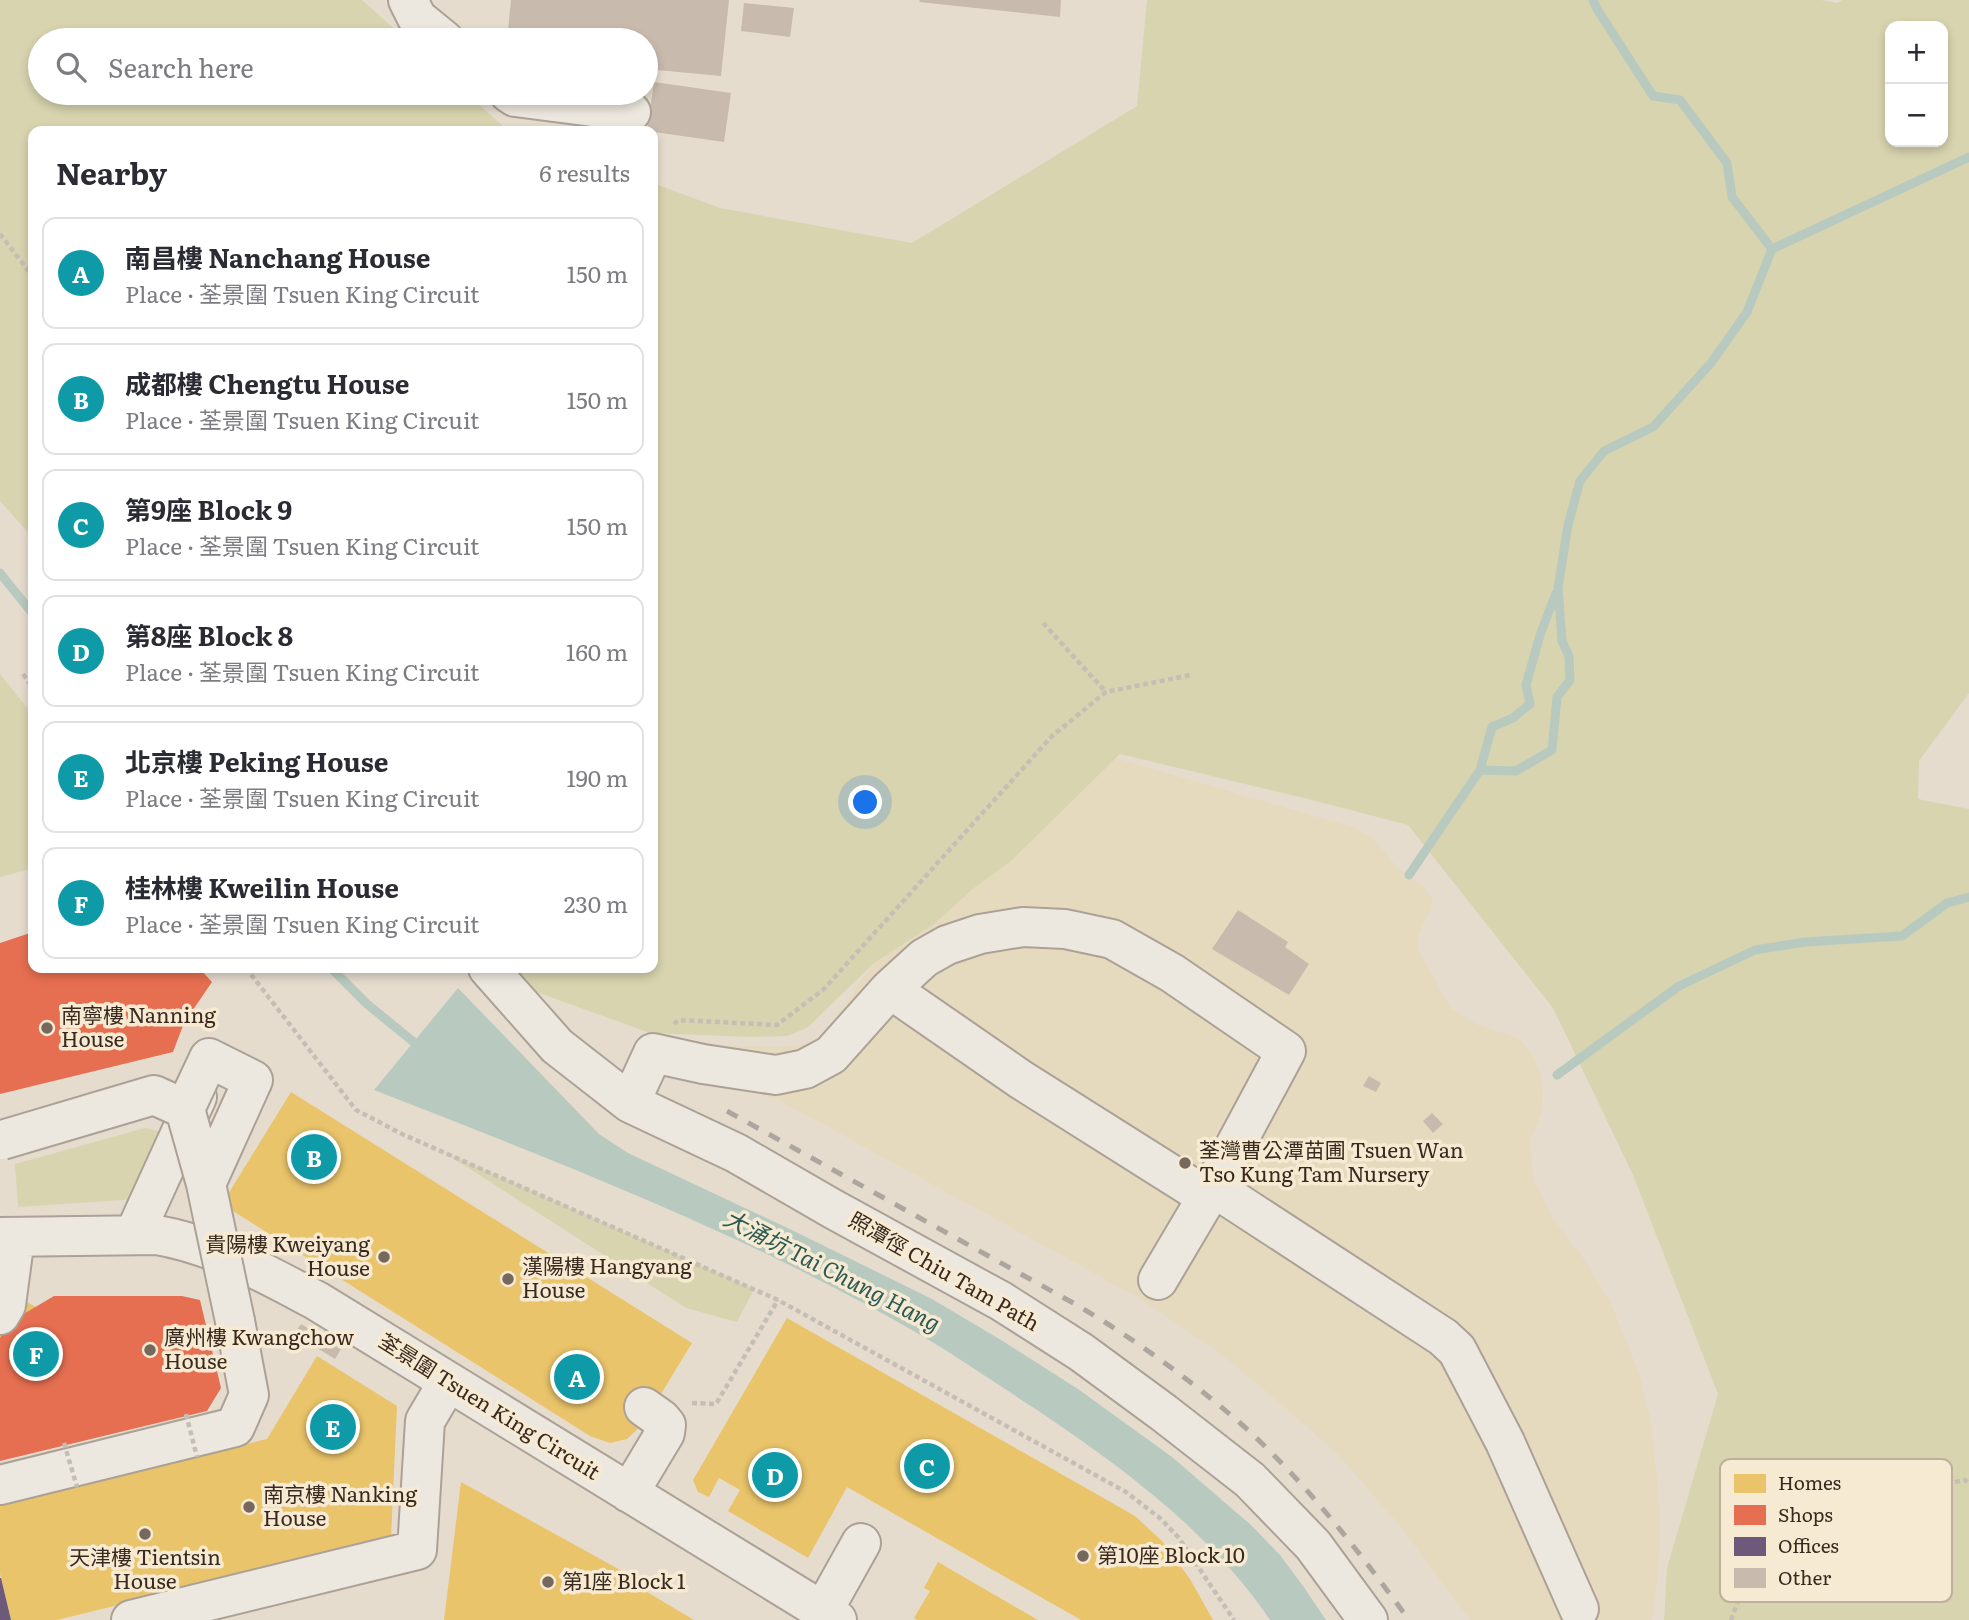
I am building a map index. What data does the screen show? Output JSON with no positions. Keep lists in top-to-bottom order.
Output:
{
  "streets": {
    "street": ["照潭徑 Chiu Tam Path", "荃景圍 Tsuen King Circuit"]
  },
  "water": ["大涌坑 Tai Chung Hang"],
  "places": [
    "南寧樓 Nanning House",
    "荃灣曹公潭苗圃 Tsuen Wan Tso Kung Tam Nursery",
    "貴陽樓 Kweiyang House",
    "漢陽樓 Hangyang House",
    "廣州樓 Kwangchow House",
    "南京樓 Nanking House",
    "天津樓 Tientsin House",
    "第10座 Block 10",
    "第1座 Block 1"
  ],
  "legend": [
    "Homes",
    "Shops",
    "Offices",
    "Other"
  ],
  "page": {
    "map_buttons": ["+", "−"],
    "search": "Search here",
    "heading": ["Nearby", "6 results"],
    "list": [
      {
        "mark": "A",
        "name": "南昌樓 Nanchang House",
        "note": "Place · 荃景圍 Tsuen King Circuit",
        "value": "150 m"
      },
      {
        "mark": "B",
        "name": "成都樓 Chengtu House",
        "note": "Place · 荃景圍 Tsuen King Circuit",
        "value": "150 m"
      },
      {
        "mark": "C",
        "name": "第9座 Block 9",
        "note": "Place · 荃景圍 Tsuen King Circuit",
        "value": "150 m"
      },
      {
        "mark": "D",
        "name": "第8座 Block 8",
        "note": "Place · 荃景圍 Tsuen King Circuit",
        "value": "160 m"
      },
      {
        "mark": "E",
        "name": "北京樓 Peking House",
        "note": "Place · 荃景圍 Tsuen King Circuit",
        "value": "190 m"
      },
      {
        "mark": "F",
        "name": "桂林樓 Kweilin House",
        "note": "Place · 荃景圍 Tsuen King Circuit",
        "value": "230 m"
      }
    ],
    "pins": [
      "B",
      "F",
      "A",
      "E",
      "C",
      "D"
    ]
  }
}
